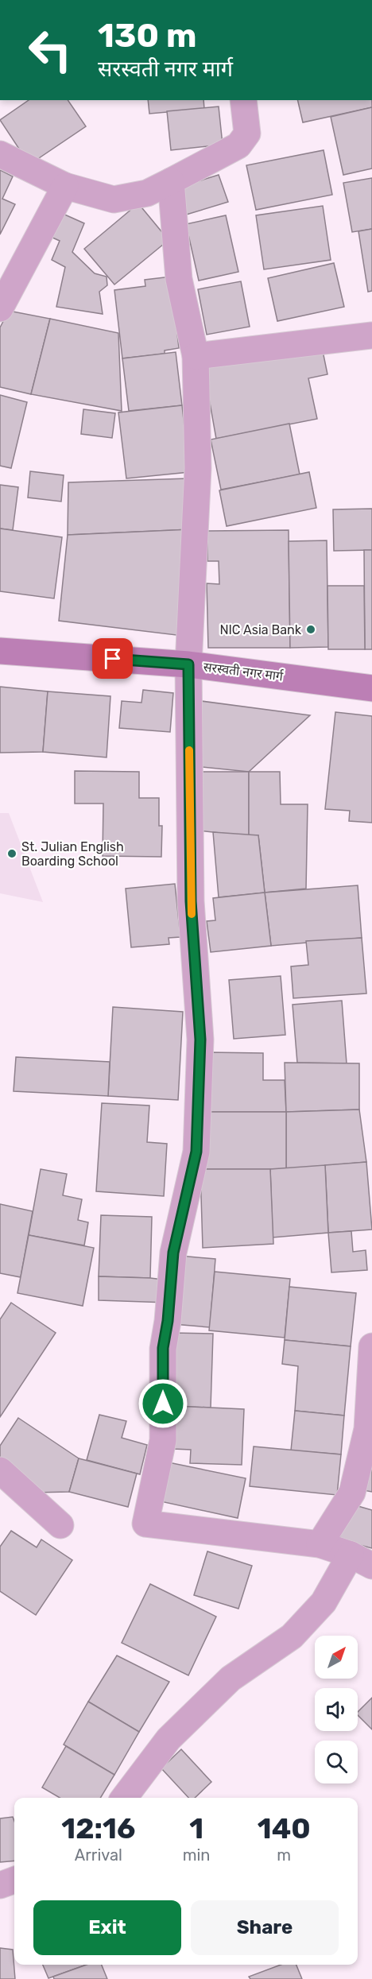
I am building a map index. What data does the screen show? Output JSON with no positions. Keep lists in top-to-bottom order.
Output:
{
  "streets": {
    "main road": ["सरस्वती नगर मार्ग"]
  },
  "places": ["NIC Asia Bank", "St. Julian English Boarding School"],
  "north": "top right",
  "page": {
    "turn": ["130 m", "सरस्वती नगर मार्ग"],
    "eta": [
      "12:16",
      "Arrival",
      "1",
      "min",
      "140",
      "m"
    ],
    "buttons": ["Exit", "Share"]
  }
}
